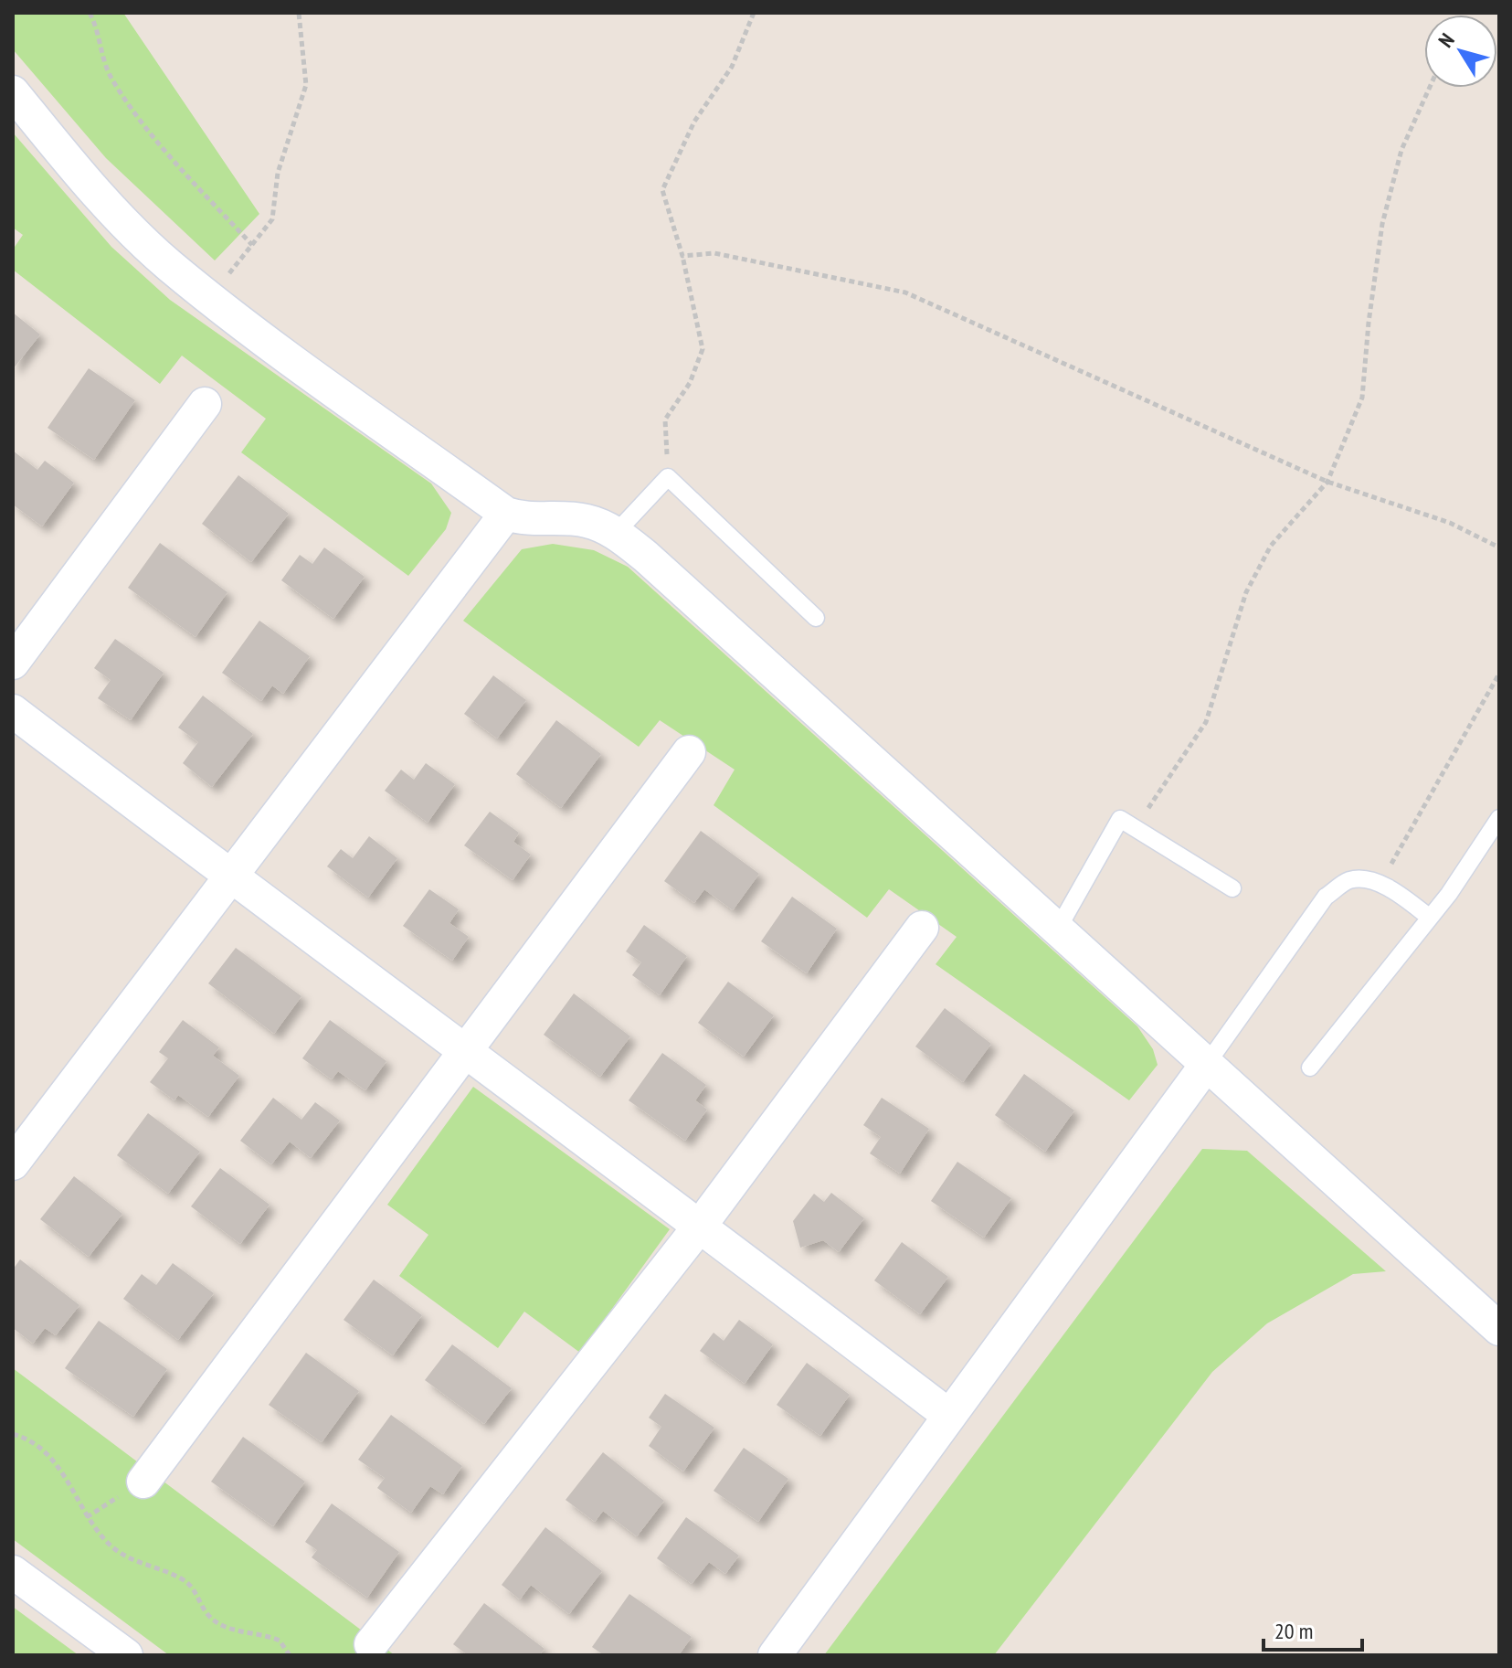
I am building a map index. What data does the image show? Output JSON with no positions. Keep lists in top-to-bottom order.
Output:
{
  "scale_bar": "20 m",
  "north": "top left"
}
